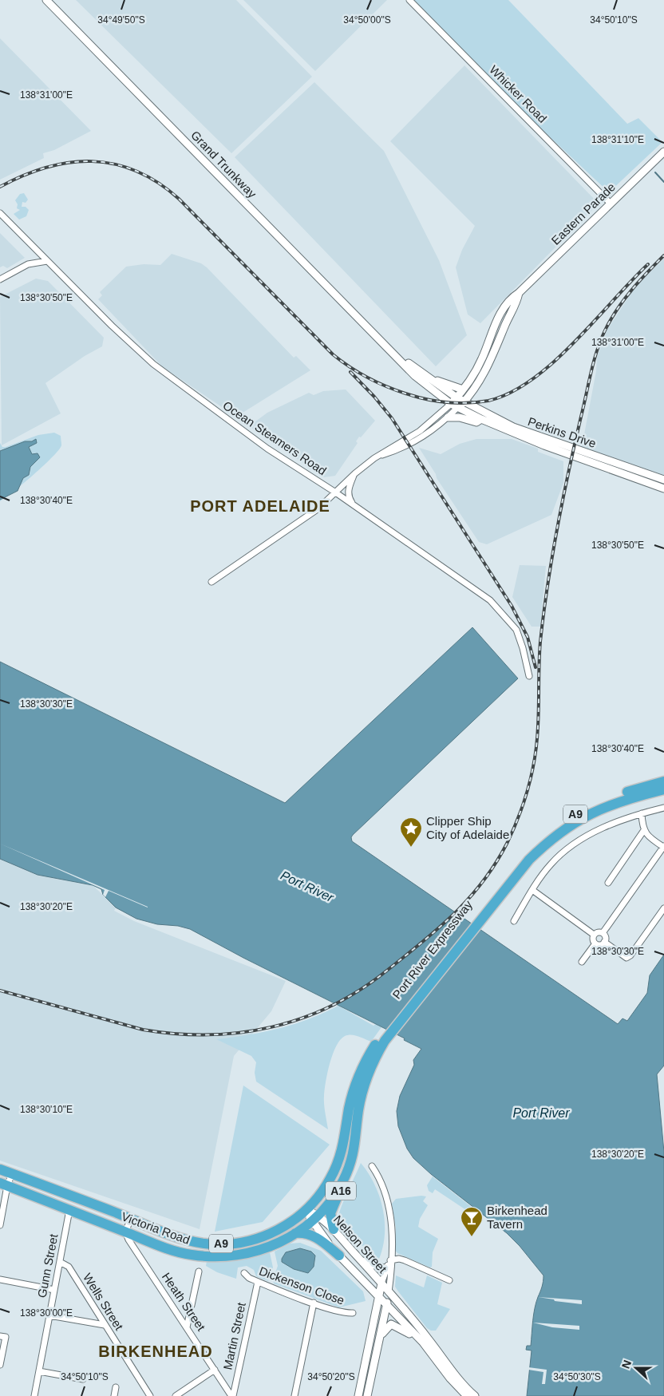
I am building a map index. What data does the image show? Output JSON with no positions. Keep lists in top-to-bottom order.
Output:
{
  "streets": {
    "highway": [
      "A9",
      "Port River Expressway",
      "A16",
      "Victoria Road"
    ],
    "main road": [
      "Grand Trunkway",
      "Eastern Parade",
      "Perkins Drive",
      "Nelson Street"
    ],
    "street": [
      "Whicker Road",
      "Ocean Steamers Road",
      "Gunn Street",
      "Dickenson Close",
      "Wells Street",
      "Heath Street",
      "Martin Street"
    ]
  },
  "crossings": [
    ["Whicker Road", "Eastern Parade"],
    ["Grand Trunkway", "Eastern Parade"],
    ["Grand Trunkway", "Perkins Drive"],
    ["Eastern Parade", "Perkins Drive"],
    ["Eastern Parade", "Ocean Steamers Road"],
    ["Port River Expressway", "A16"],
    ["Port River Expressway", "Victoria Road"],
    ["Port River Expressway", "Nelson Street"],
    ["A16", "Victoria Road"],
    ["A16", "Nelson Street"],
    ["Victoria Road", "Nelson Street"],
    ["Victoria Road", "Gunn Street"],
    ["Victoria Road", "Heath Street"],
    ["Gunn Street", "Wells Street"],
    ["Dickenson Close", "Martin Street"],
    ["Heath Street", "Martin Street"]
  ],
  "districts": ["PORT ADELAIDE", "BIRKENHEAD"],
  "water": ["Port River"],
  "places": {
    "place": ["Clipper Ship City of Adelaide"],
    "bar": ["Birkenhead Tavern"]
  },
  "north": "left",
  "coordinates": [
    "34°50'00\"S",
    "34°49'50\"S",
    "34°50'10\"S",
    "138°31'00\"E",
    "138°31'10\"E",
    "138°30'50\"E",
    "138°30'40\"E",
    "138°30'30\"E",
    "138°30'20\"E",
    "138°30'10\"E",
    "138°30'00\"E",
    "34°50'20\"S",
    "34°50'30\"S"
  ]
}
